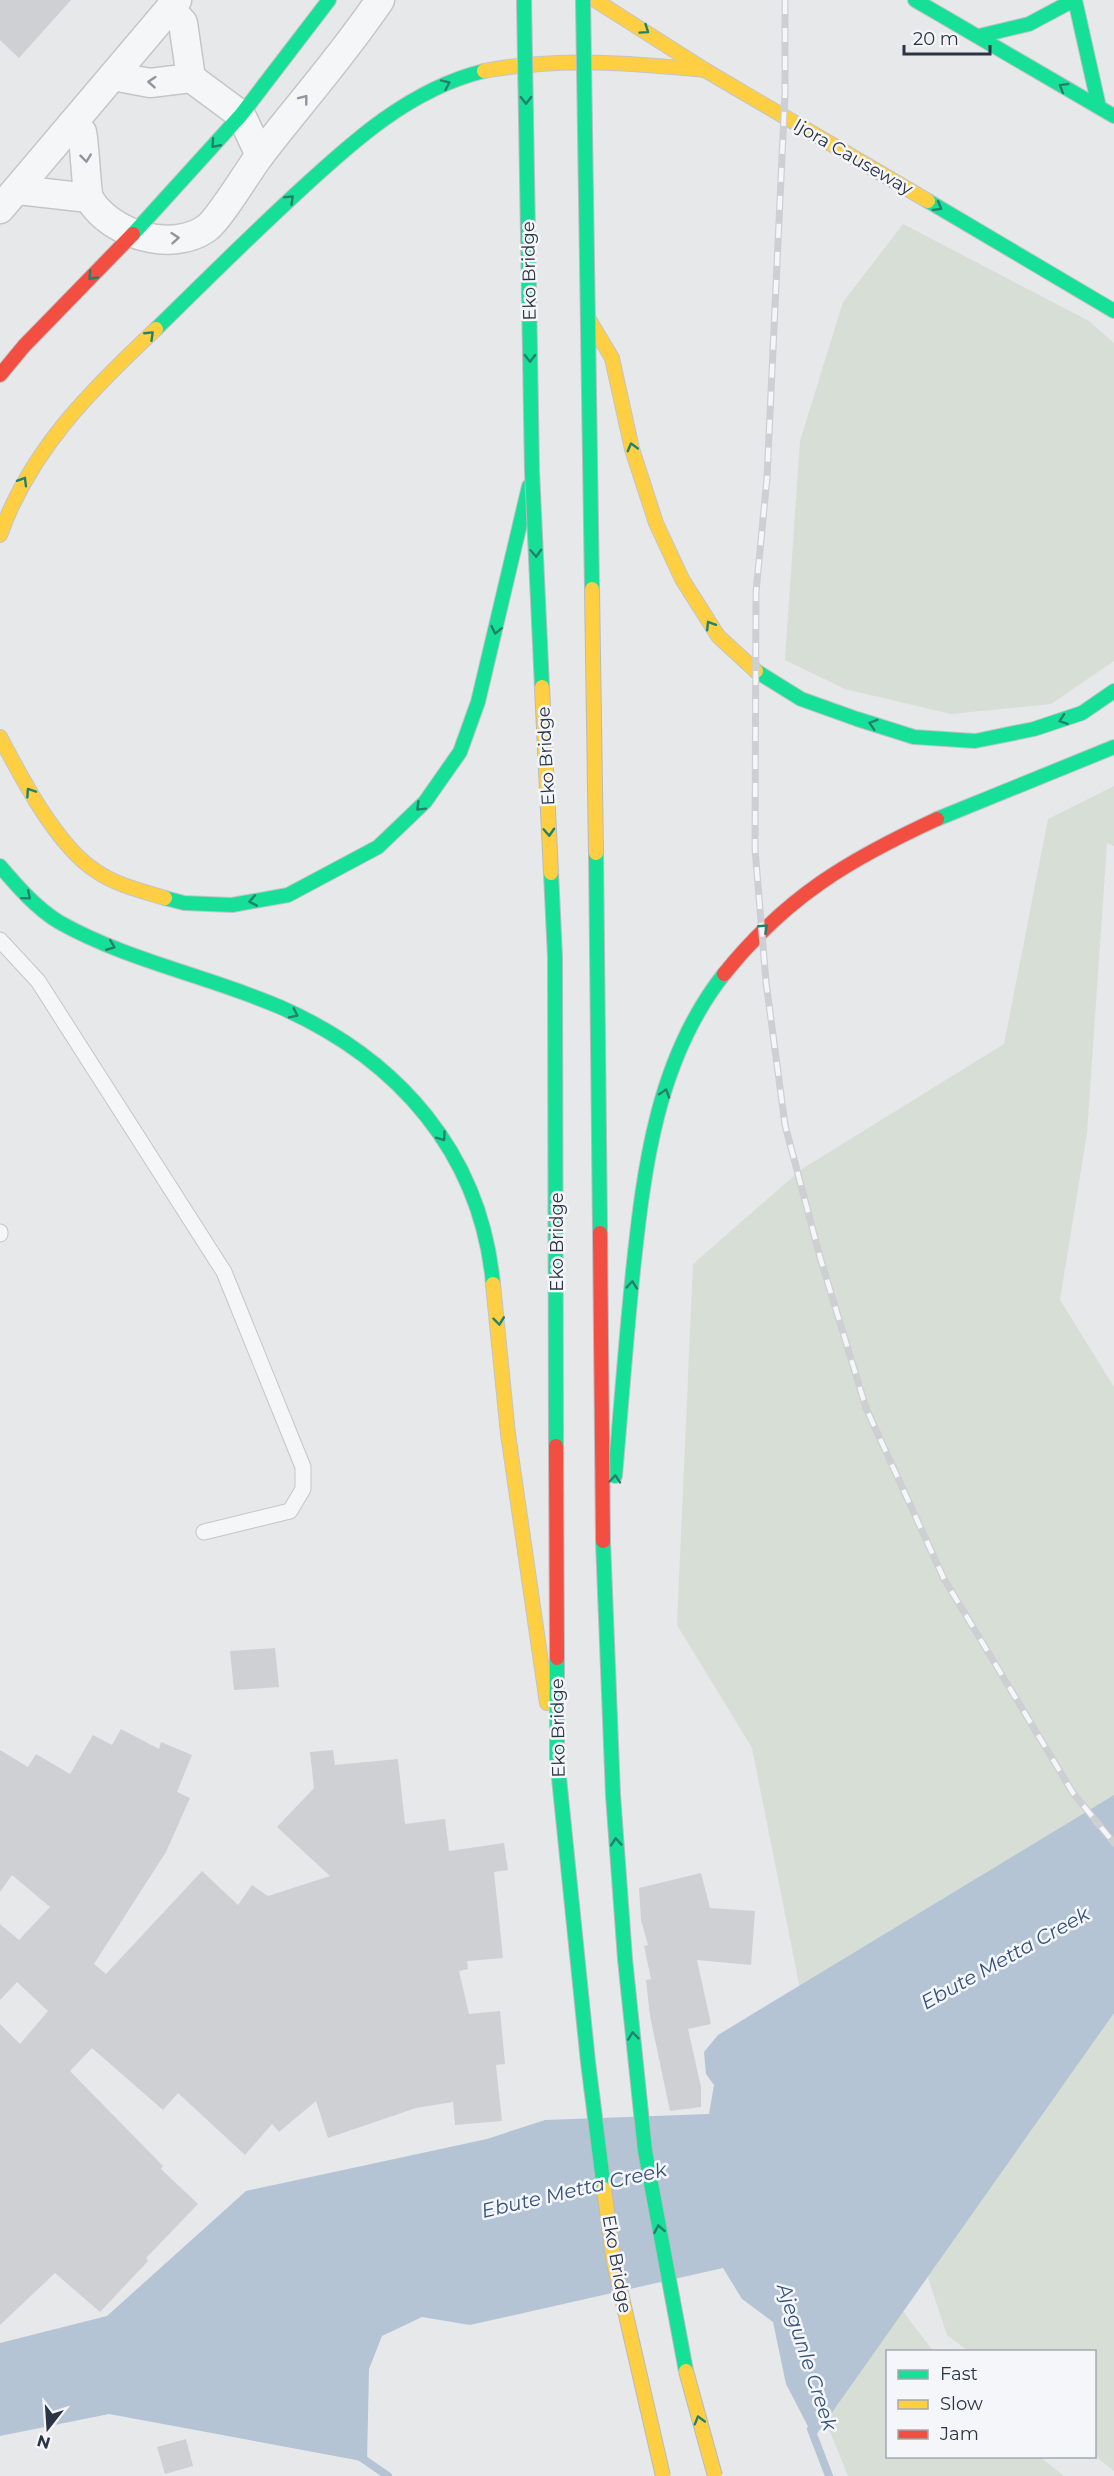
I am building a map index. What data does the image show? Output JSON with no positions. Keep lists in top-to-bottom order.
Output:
{
  "streets": {
    "main road": ["Ijora Causeway", "Eko Bridge"]
  },
  "one_way": ["Ijora Causeway"],
  "water": ["Ebute Metta Creek", "Ajegunle Creek"],
  "legend": ["Fast", "Slow", "Jam"],
  "scale_bar": "20 m",
  "north": "bottom"
}
